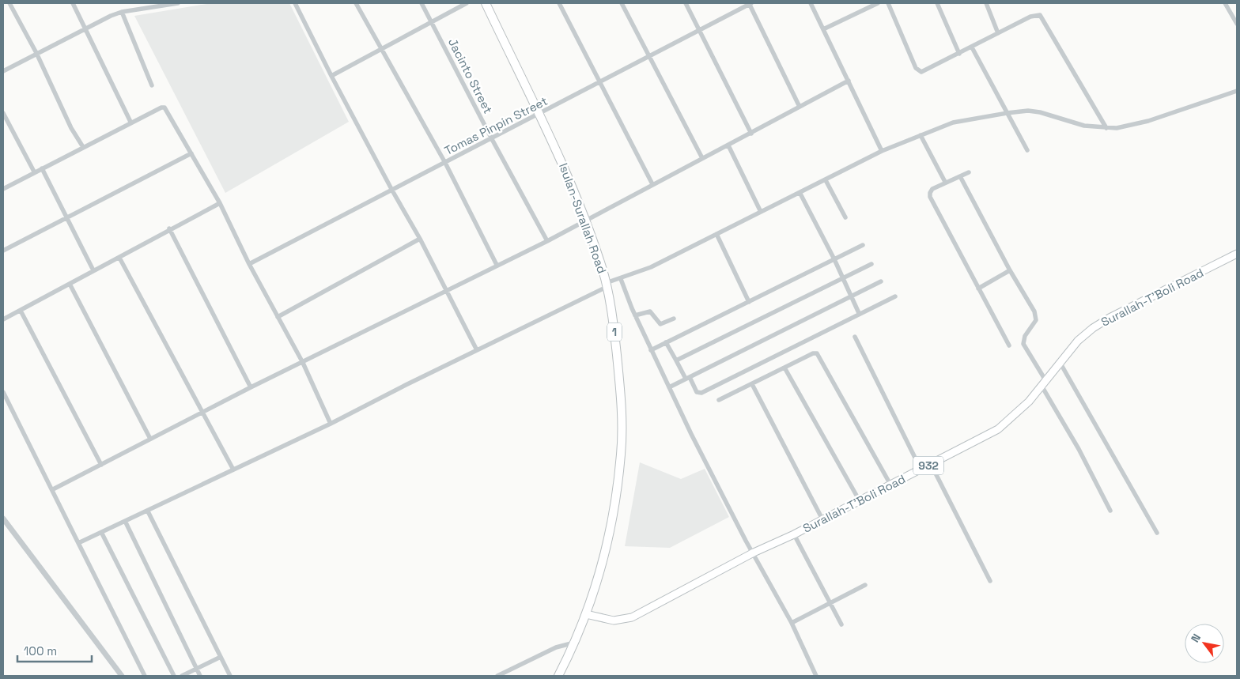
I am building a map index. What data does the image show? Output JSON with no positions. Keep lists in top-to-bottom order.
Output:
{
  "streets": {
    "highway": ["Isulan-Surallah Road", "1"],
    "main road": ["Surallah-T'Boli Road", "932"],
    "street": ["Jacinto Street", "Tomas Pinpin Street"]
  },
  "crossings": [
    ["Jacinto Street", "Tomas Pinpin Street"],
    ["Tomas Pinpin Street", "Isulan-Surallah Road"],
    ["Isulan-Surallah Road", "Surallah-T'Boli Road"]
  ],
  "scale_bar": "100 m",
  "north": "top left"
}
